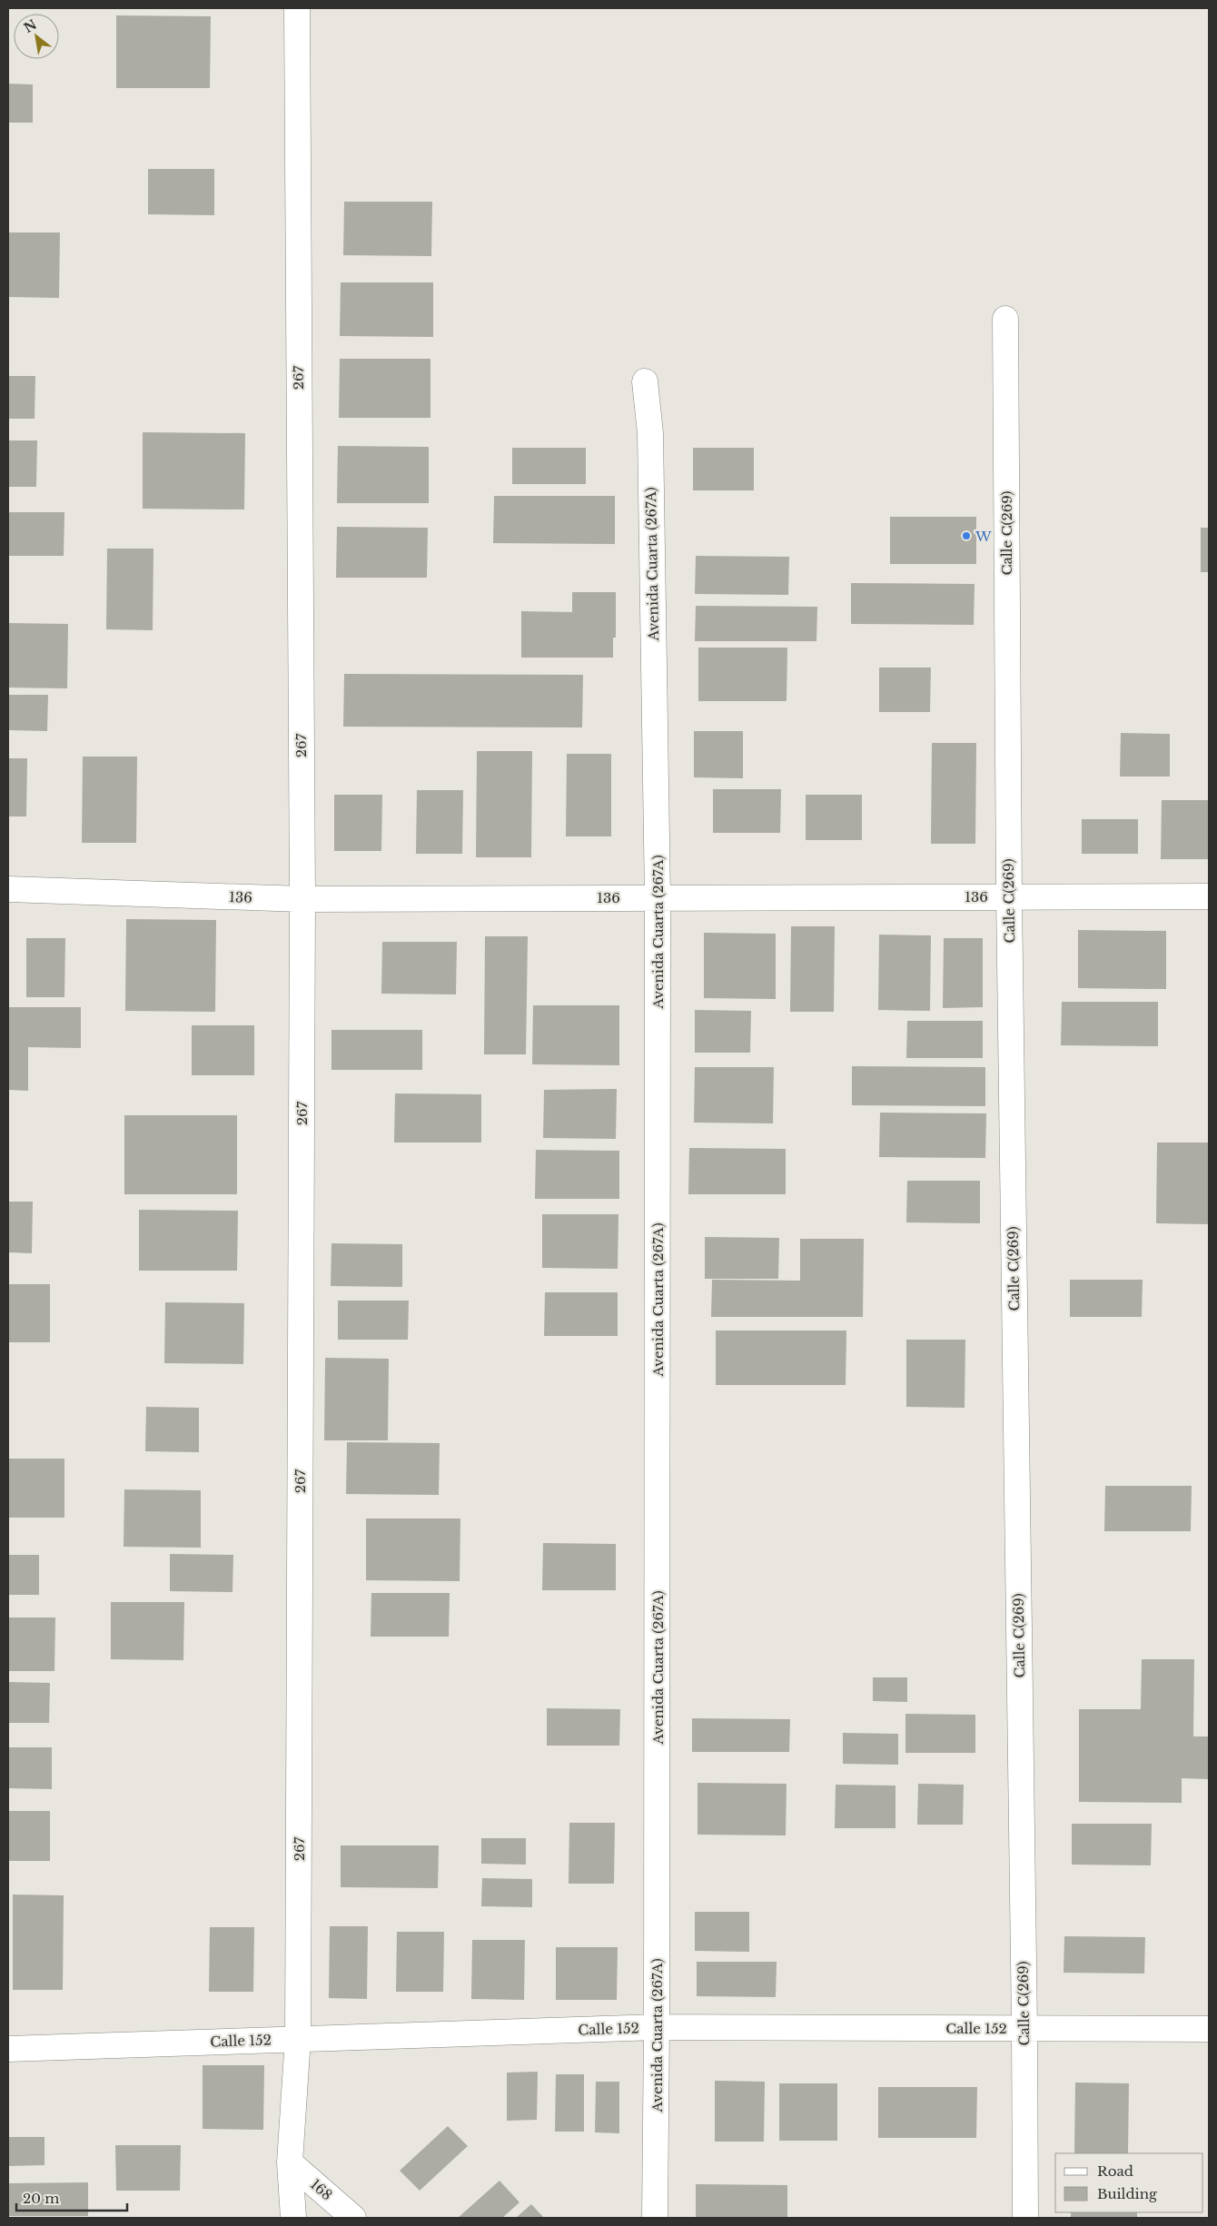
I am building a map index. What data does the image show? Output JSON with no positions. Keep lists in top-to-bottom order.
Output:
{
  "streets": {
    "street": [
      "267",
      "Calle C(269)",
      "Avenida Cuarta (267A)",
      "136",
      "Calle 152",
      "168"
    ]
  },
  "crossings": [
    ["267", "136"],
    ["267", "Calle 152"],
    ["267", "168"],
    ["Calle C(269)", "136"],
    ["Calle C(269)", "Calle 152"],
    ["Avenida Cuarta (267A)", "136"],
    ["Avenida Cuarta (267A)", "Calle 152"]
  ],
  "places": ["W"],
  "legend": ["Road", "Building"],
  "scale_bar": "20 m",
  "north": "top left"
}
